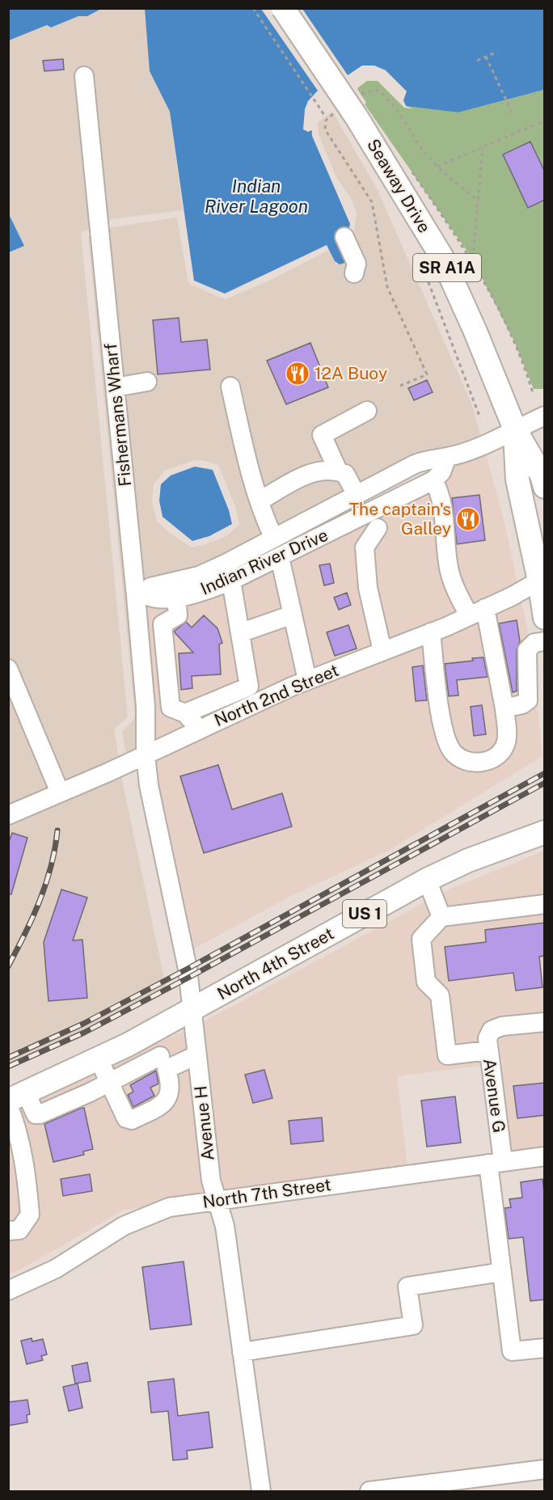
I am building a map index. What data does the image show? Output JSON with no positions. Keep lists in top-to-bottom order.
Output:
{
  "streets": {
    "main road": [
      "Seaway Drive",
      "SR A1A",
      "US 1",
      "North 4th Street"
    ],
    "street": [
      "Fishermans Wharf",
      "Indian River Drive",
      "North 2nd Street",
      "Avenue G",
      "Avenue H",
      "North 7th Street"
    ]
  },
  "crossings": [
    ["Seaway Drive", "Indian River Drive"],
    ["Seaway Drive", "North 2nd Street"],
    ["Fishermans Wharf", "Indian River Drive"],
    ["Fishermans Wharf", "North 2nd Street"],
    ["Fishermans Wharf", "Avenue H"],
    ["North 2nd Street", "Avenue H"],
    ["North 4th Street", "Avenue H"],
    ["Avenue G", "North 7th Street"],
    ["Avenue H", "North 7th Street"]
  ],
  "water": ["Indian River Lagoon"],
  "places": {
    "restaurant": ["12A Buoy", "The captain's Galley"]
  }
}
